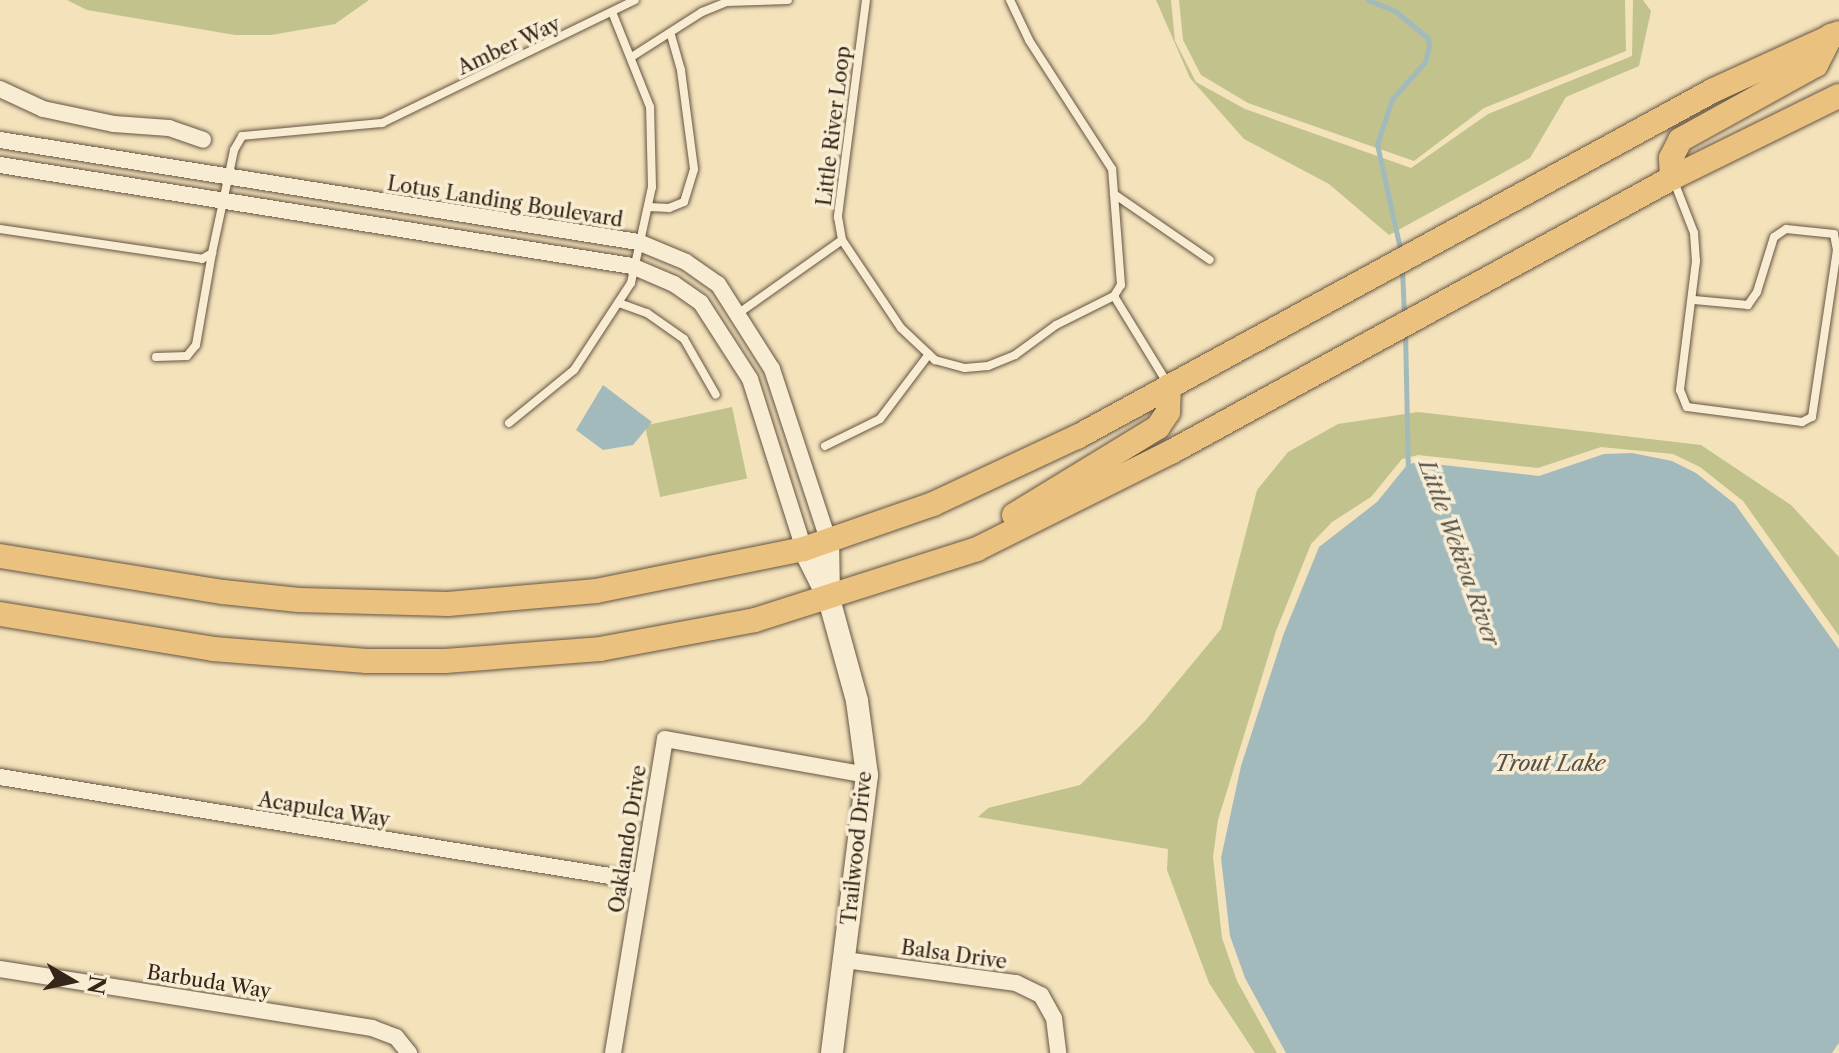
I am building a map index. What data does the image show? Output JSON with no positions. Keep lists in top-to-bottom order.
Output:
{
  "streets": {
    "street": [
      "Lotus Landing Boulevard",
      "Acapulca Way",
      "Oaklando Drive",
      "Trailwood Drive",
      "Balsa Drive",
      "Barbuda Way"
    ],
    "lane": ["Amber Way", "Little River Loop"]
  },
  "crossings": [
    ["Amber Way", "Lotus Landing Boulevard"],
    ["Lotus Landing Boulevard", "Trailwood Drive"],
    ["Acapulca Way", "Oaklando Drive"],
    ["Oaklando Drive", "Trailwood Drive"],
    ["Trailwood Drive", "Balsa Drive"]
  ],
  "water": ["Little Wekiva River", "Trout Lake"],
  "north": "right"
}
